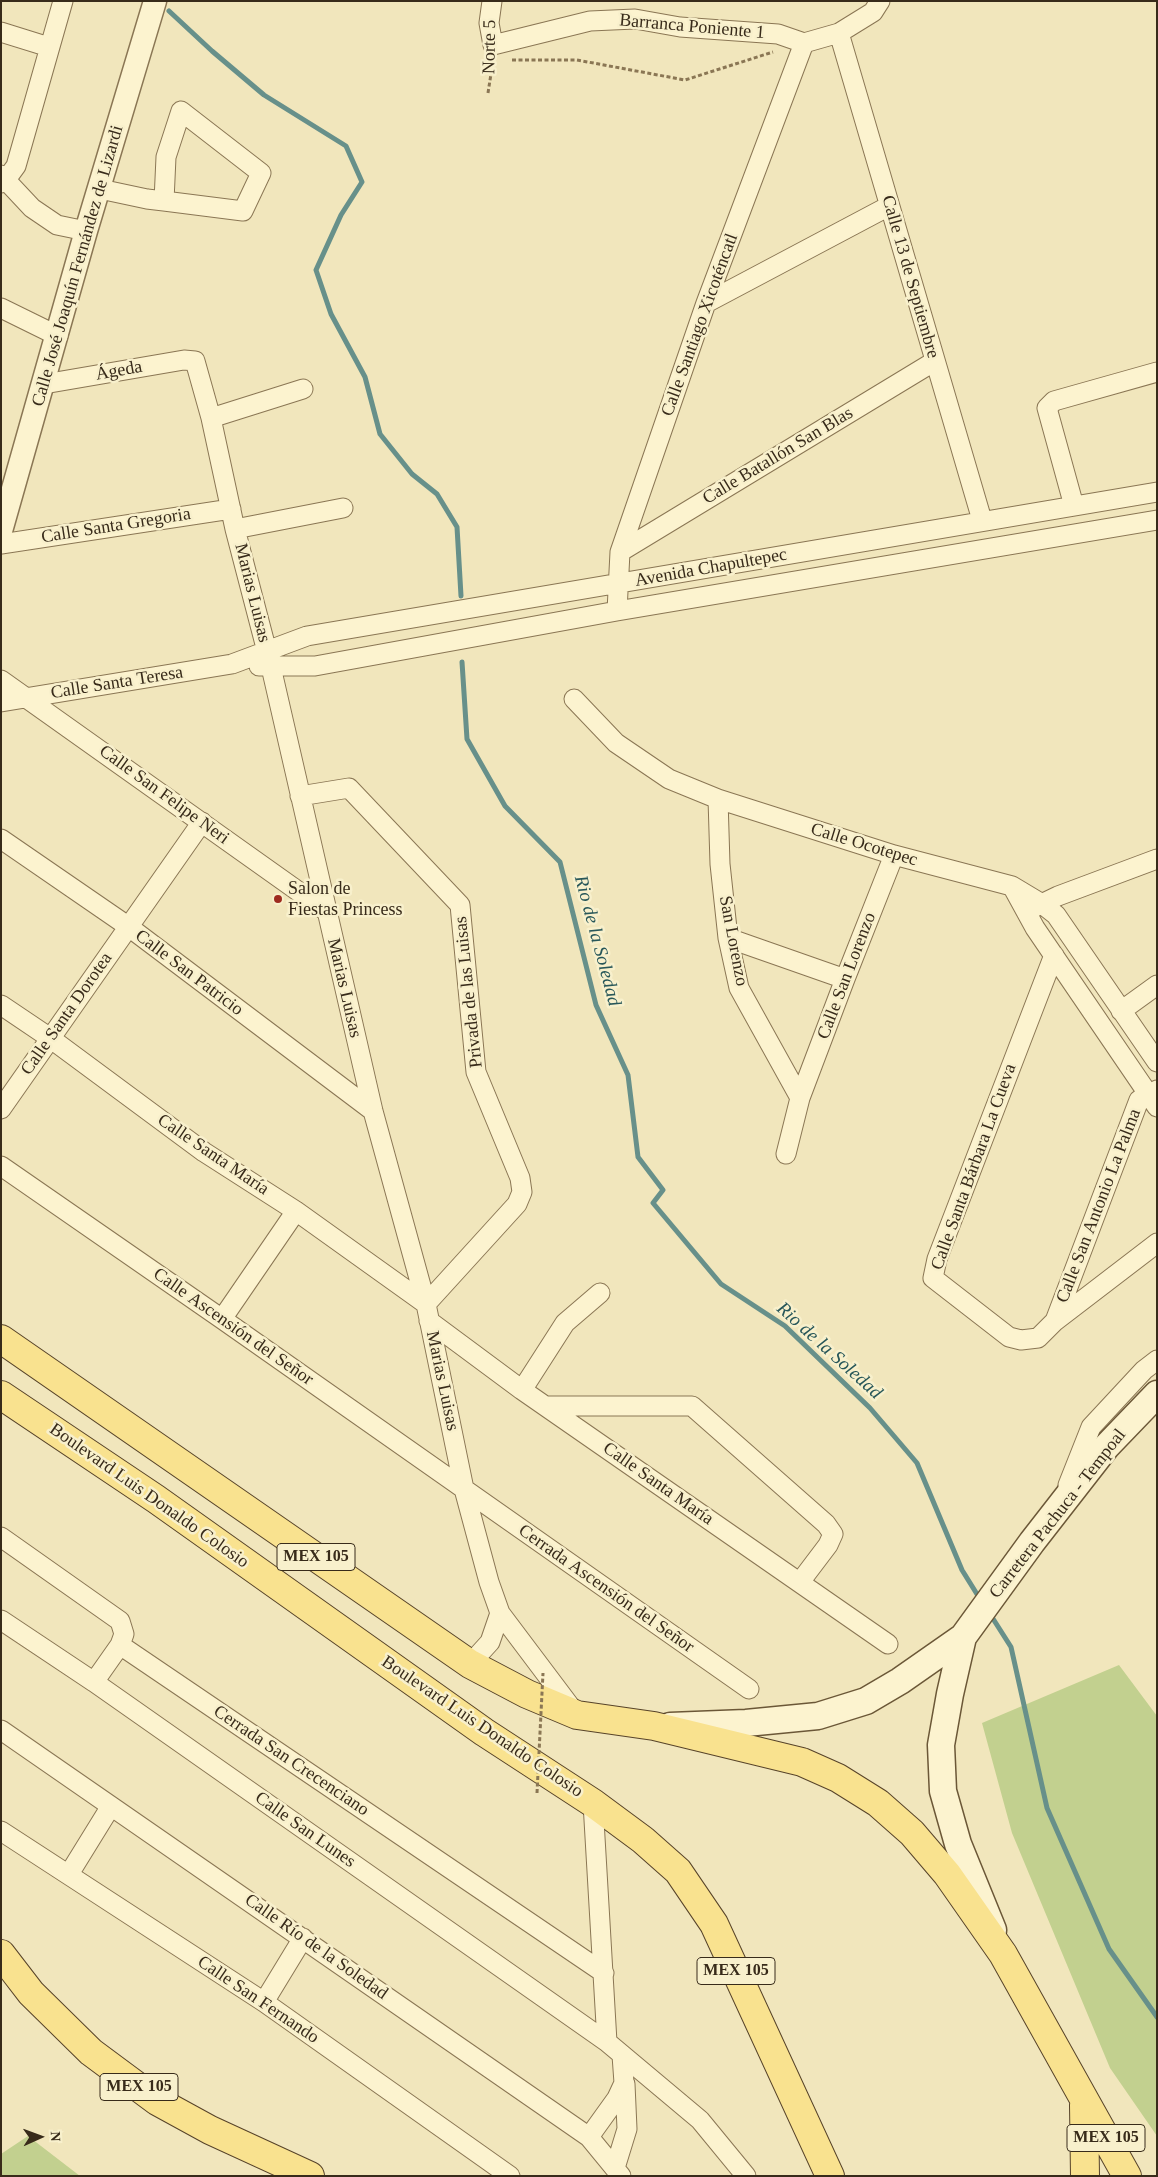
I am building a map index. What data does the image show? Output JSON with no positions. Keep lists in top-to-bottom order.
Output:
{
  "streets": {
    "main road": ["Boulevard Luis Donaldo Colosio", "Carretera Pachuca - Tempoal", "MEX 105"],
    "street": [
      "Barranca Poniente 1",
      "Norte 5",
      "Calle José Joaquín Fernández de Lizardi",
      "Calle 13 de Septiembre",
      "Calle Santiago Xicoténcatl",
      "Ágeda",
      "Calle Batallón San Blas",
      "Calle Santa Gregoria",
      "Avenida Chapultepec",
      "Marias Luisas",
      "Calle Santa Teresa",
      "Calle San Felipe Neri",
      "Calle Ocotepec",
      "San Lorenzo",
      "Calle San Patricio",
      "Calle San Lorenzo",
      "Privada de las Luisas",
      "Calle Santa Dorotea",
      "Calle Santa María",
      "Calle Santa Bárbara La Cueva",
      "Calle San Antonio La Palma",
      "Calle Ascensión del Señor",
      "Cerrada Ascensión del Señor",
      "Cerrada San Crecenciano",
      "Calle San Lunes",
      "Calle Río de la Soledad",
      "Calle San Fernando"
    ]
  },
  "crossings": [
    ["Barranca Poniente 1", "Norte 5"],
    ["Barranca Poniente 1", "Calle Santiago Xicoténcatl"],
    ["Calle José Joaquín Fernández de Lizardi", "Ágeda"],
    ["Calle 13 de Septiembre", "Calle Batallón San Blas"],
    ["Calle 13 de Septiembre", "Avenida Chapultepec"],
    ["Calle Santiago Xicoténcatl", "Calle Batallón San Blas"],
    ["Calle Santiago Xicoténcatl", "Avenida Chapultepec"],
    ["Ágeda", "Marias Luisas"],
    ["Calle Santa Gregoria", "Marias Luisas"],
    ["Avenida Chapultepec", "Marias Luisas"],
    ["Avenida Chapultepec", "Calle Santa Teresa"],
    ["Marias Luisas", "Calle Santa Teresa"],
    ["Marias Luisas", "Calle San Felipe Neri"],
    ["Marias Luisas", "Calle San Patricio"],
    ["Marias Luisas", "Privada de las Luisas"],
    ["Marias Luisas", "Calle Santa María"],
    ["Marias Luisas", "Calle Ascensión del Señor"],
    ["Marias Luisas", "MEX 105"],
    ["Marias Luisas", "Cerrada Ascensión del Señor"],
    ["Calle Santa Teresa", "Calle San Felipe Neri"],
    ["Calle San Felipe Neri", "Calle Santa Dorotea"],
    ["Calle Ocotepec", "San Lorenzo"],
    ["Calle Ocotepec", "Calle San Lorenzo"],
    ["San Lorenzo", "Calle San Lorenzo"],
    ["Calle San Patricio", "Calle Santa Dorotea"],
    ["Privada de las Luisas", "Calle Santa María"],
    ["Calle Santa Dorotea", "Calle Santa María"],
    ["Calle Santa Bárbara La Cueva", "Calle San Antonio La Palma"],
    ["Calle Ascensión del Señor", "Cerrada Ascensión del Señor"],
    ["Carretera Pachuca - Tempoal", "MEX 105"]
  ],
  "water": ["Rio de la Soledad"],
  "places": ["Salon de Fiestas Princess"],
  "north": "right"
}
